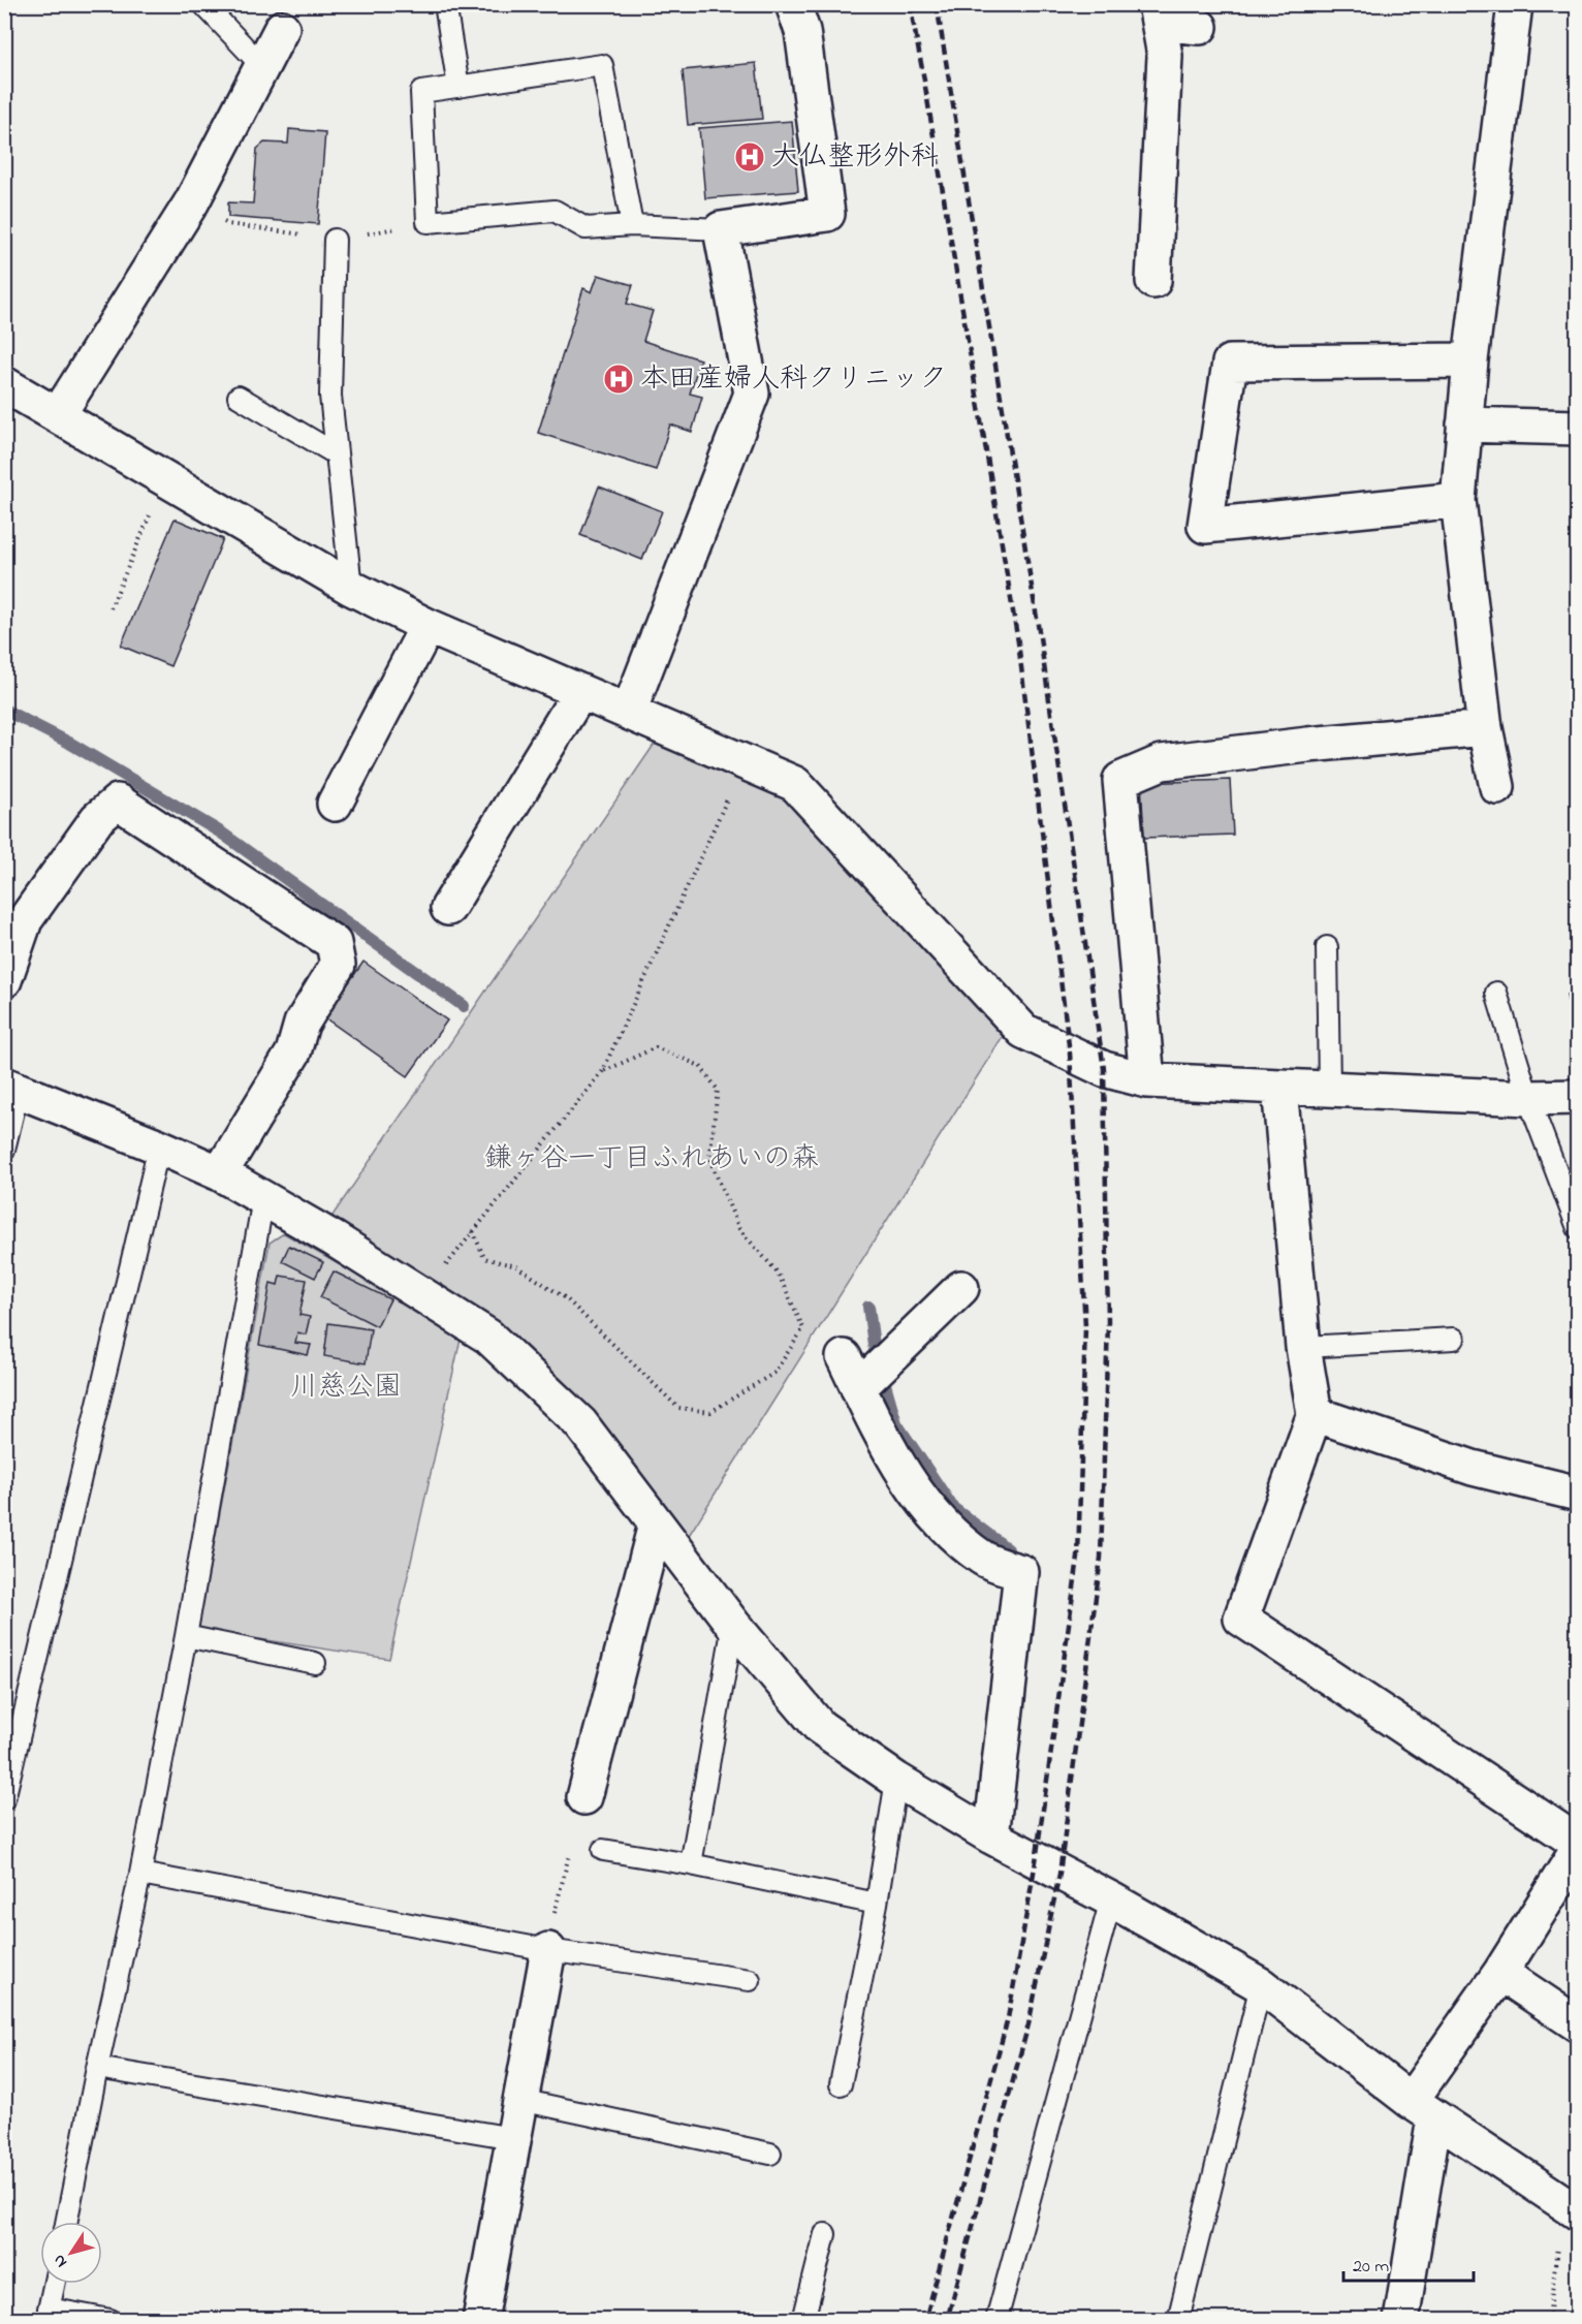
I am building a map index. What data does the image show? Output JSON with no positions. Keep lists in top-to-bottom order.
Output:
{
  "parks": ["鎌ヶ谷一丁目ふれあいの森", "川慈公園"],
  "places": {
    "hospital": ["大仏整形外科", "本田産婦人科クリニック"]
  },
  "scale_bar": "20 m",
  "north": "bottom left"
}
